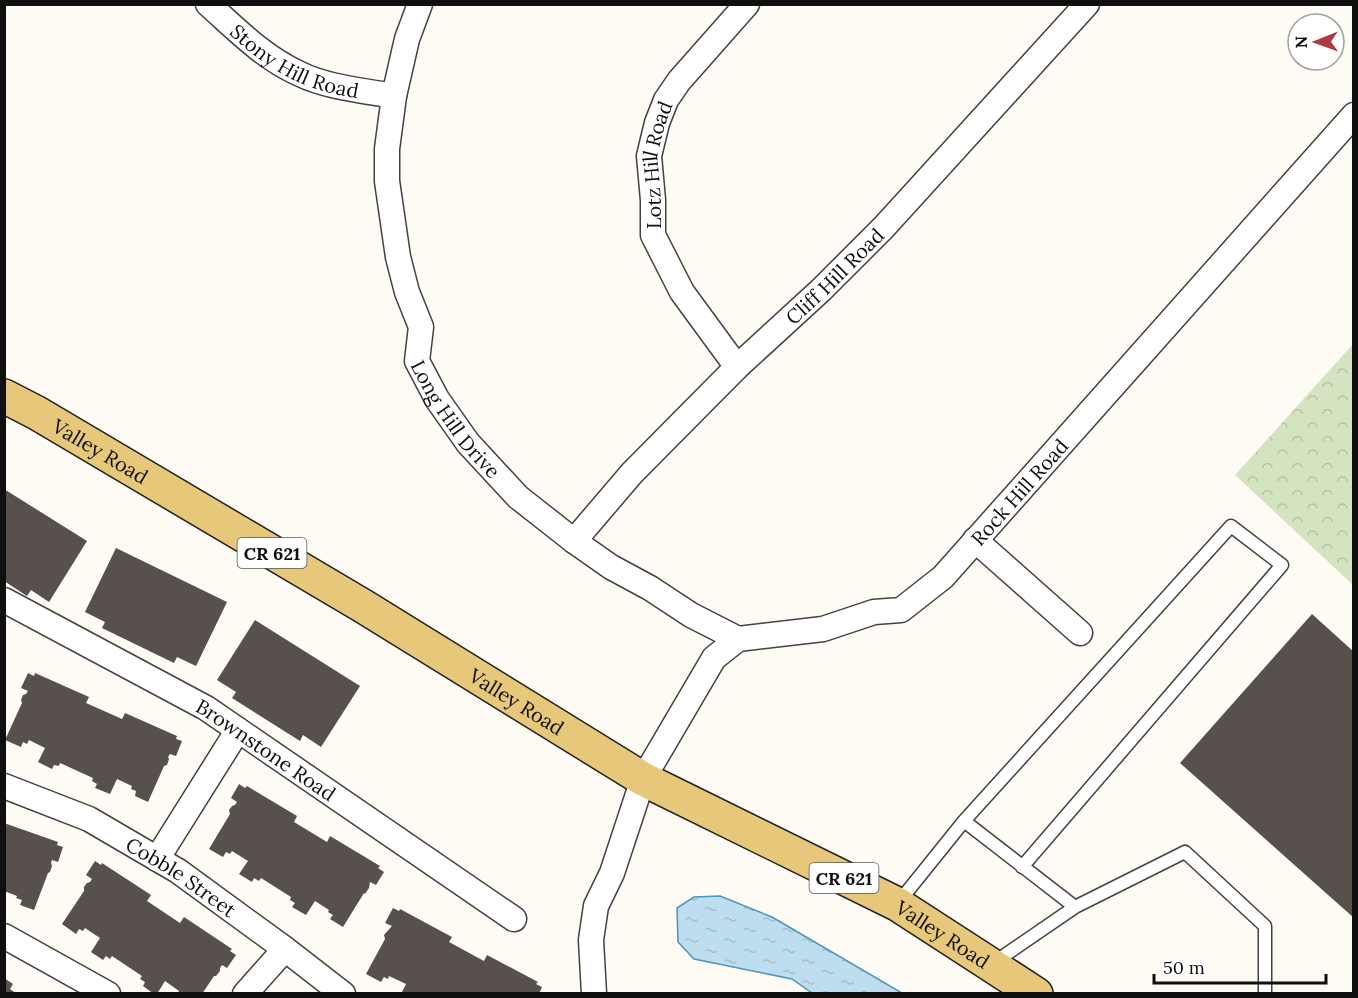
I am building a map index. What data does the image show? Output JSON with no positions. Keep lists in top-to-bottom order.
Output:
{
  "streets": {
    "main road": ["Valley Road", "CR 621"],
    "street": [
      "Stony Hill Road",
      "Lotz Hill Road",
      "Cliff Hill Road",
      "Long Hill Drive",
      "Rock Hill Road",
      "Brownstone Road",
      "Cobble Street"
    ]
  },
  "crossings": [
    ["Stony Hill Road", "Long Hill Drive"],
    ["Lotz Hill Road", "Cliff Hill Road"],
    ["Cliff Hill Road", "Long Hill Drive"],
    ["Long Hill Drive", "Rock Hill Road"]
  ],
  "scale_bar": "50 m",
  "north": "left"
}
